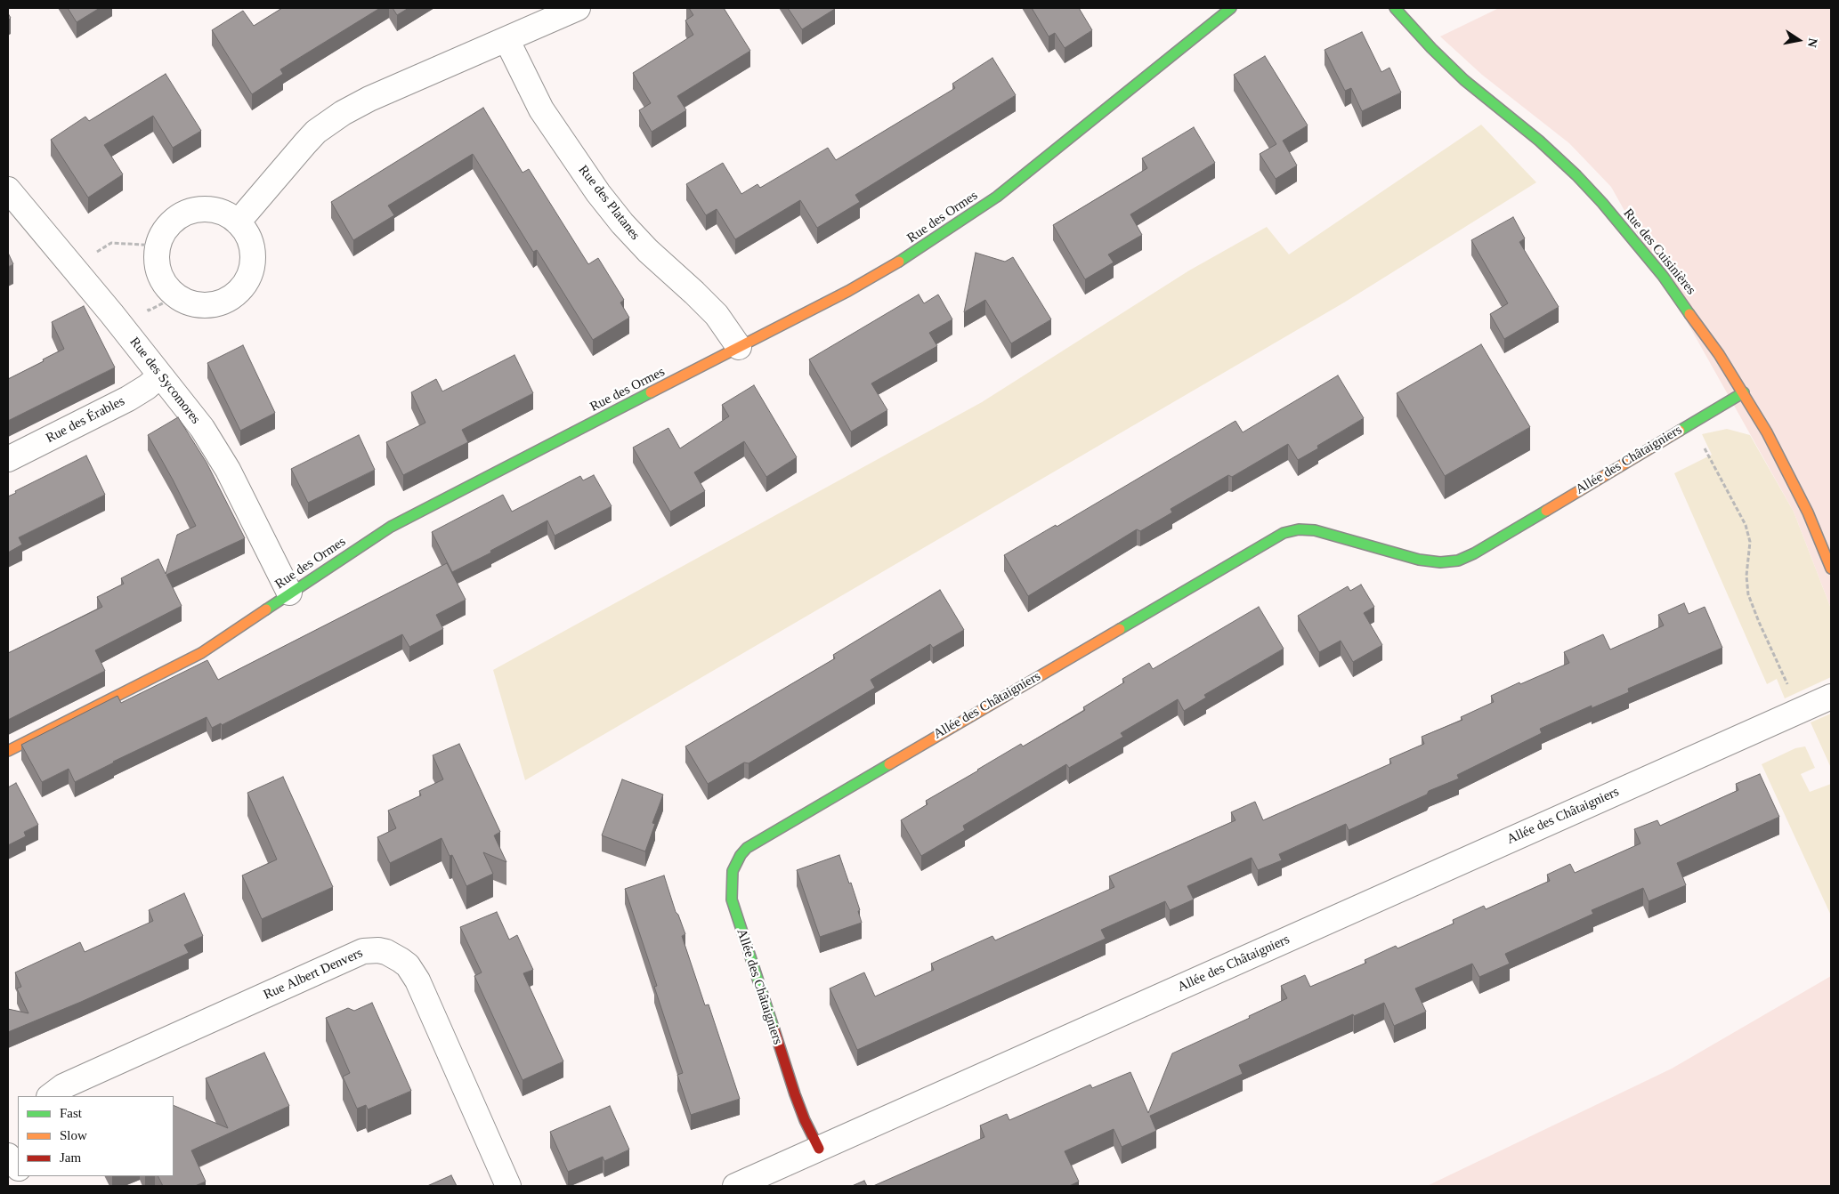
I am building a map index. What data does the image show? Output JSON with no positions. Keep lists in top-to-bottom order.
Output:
{
  "streets": {
    "street": [
      "Rue des Platanes",
      "Rue des Ormes",
      "Rue des Cuisinières",
      "Rue des Sycomores",
      "Rue des Érables",
      "Allée des Châtaigniers",
      "Rue Albert Denvers"
    ]
  },
  "crossings": [
    ["Rue des Platanes", "Rue des Ormes"],
    ["Rue des Ormes", "Rue des Sycomores"],
    ["Rue des Cuisinières", "Allée des Châtaigniers"],
    ["Rue des Sycomores", "Rue des Érables"]
  ],
  "legend": ["Fast", "Slow", "Jam"],
  "north": "right"
}
